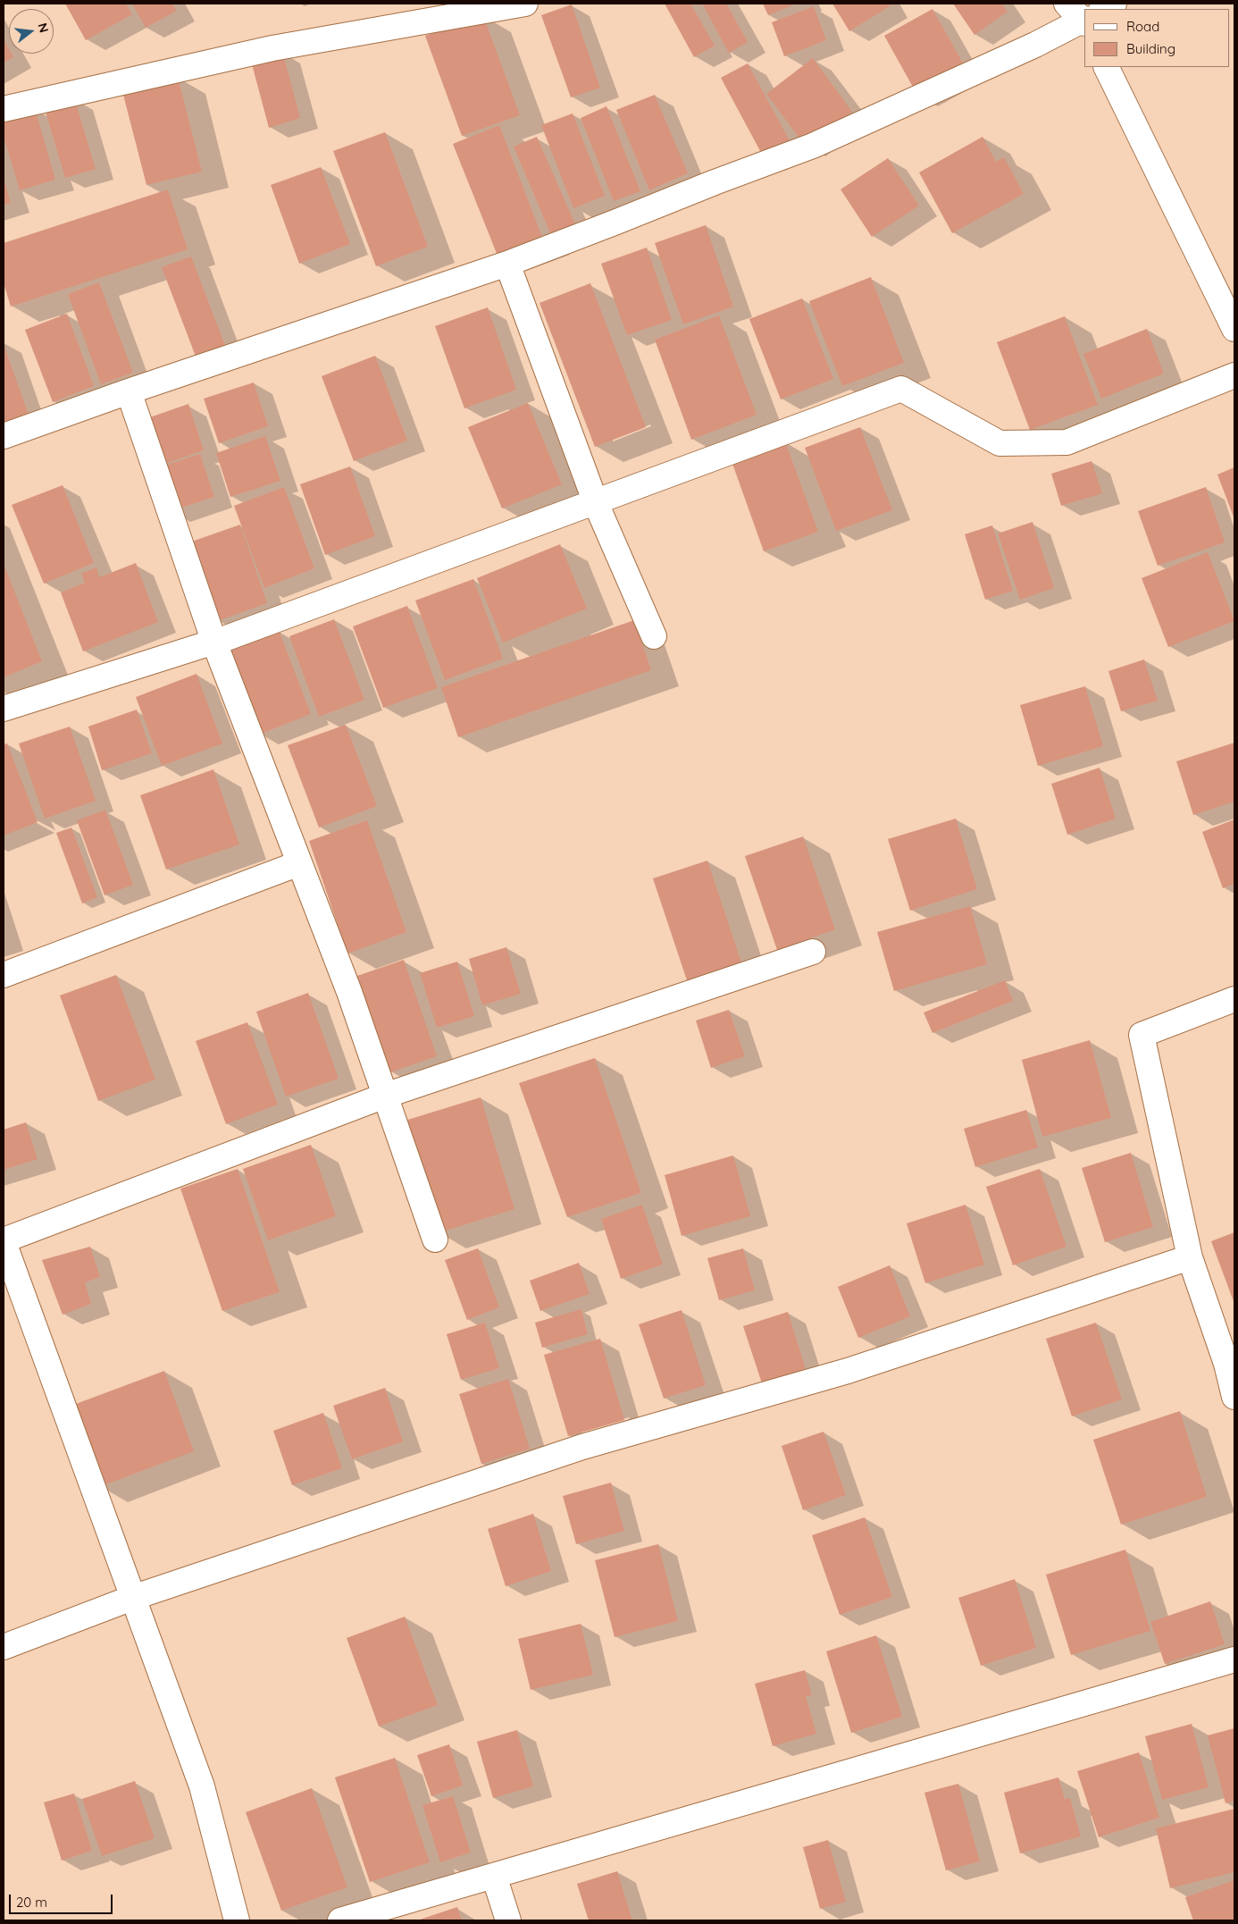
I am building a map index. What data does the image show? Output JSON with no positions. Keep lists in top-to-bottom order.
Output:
{
  "legend": ["Road", "Building"],
  "scale_bar": "20 m",
  "north": "right"
}
